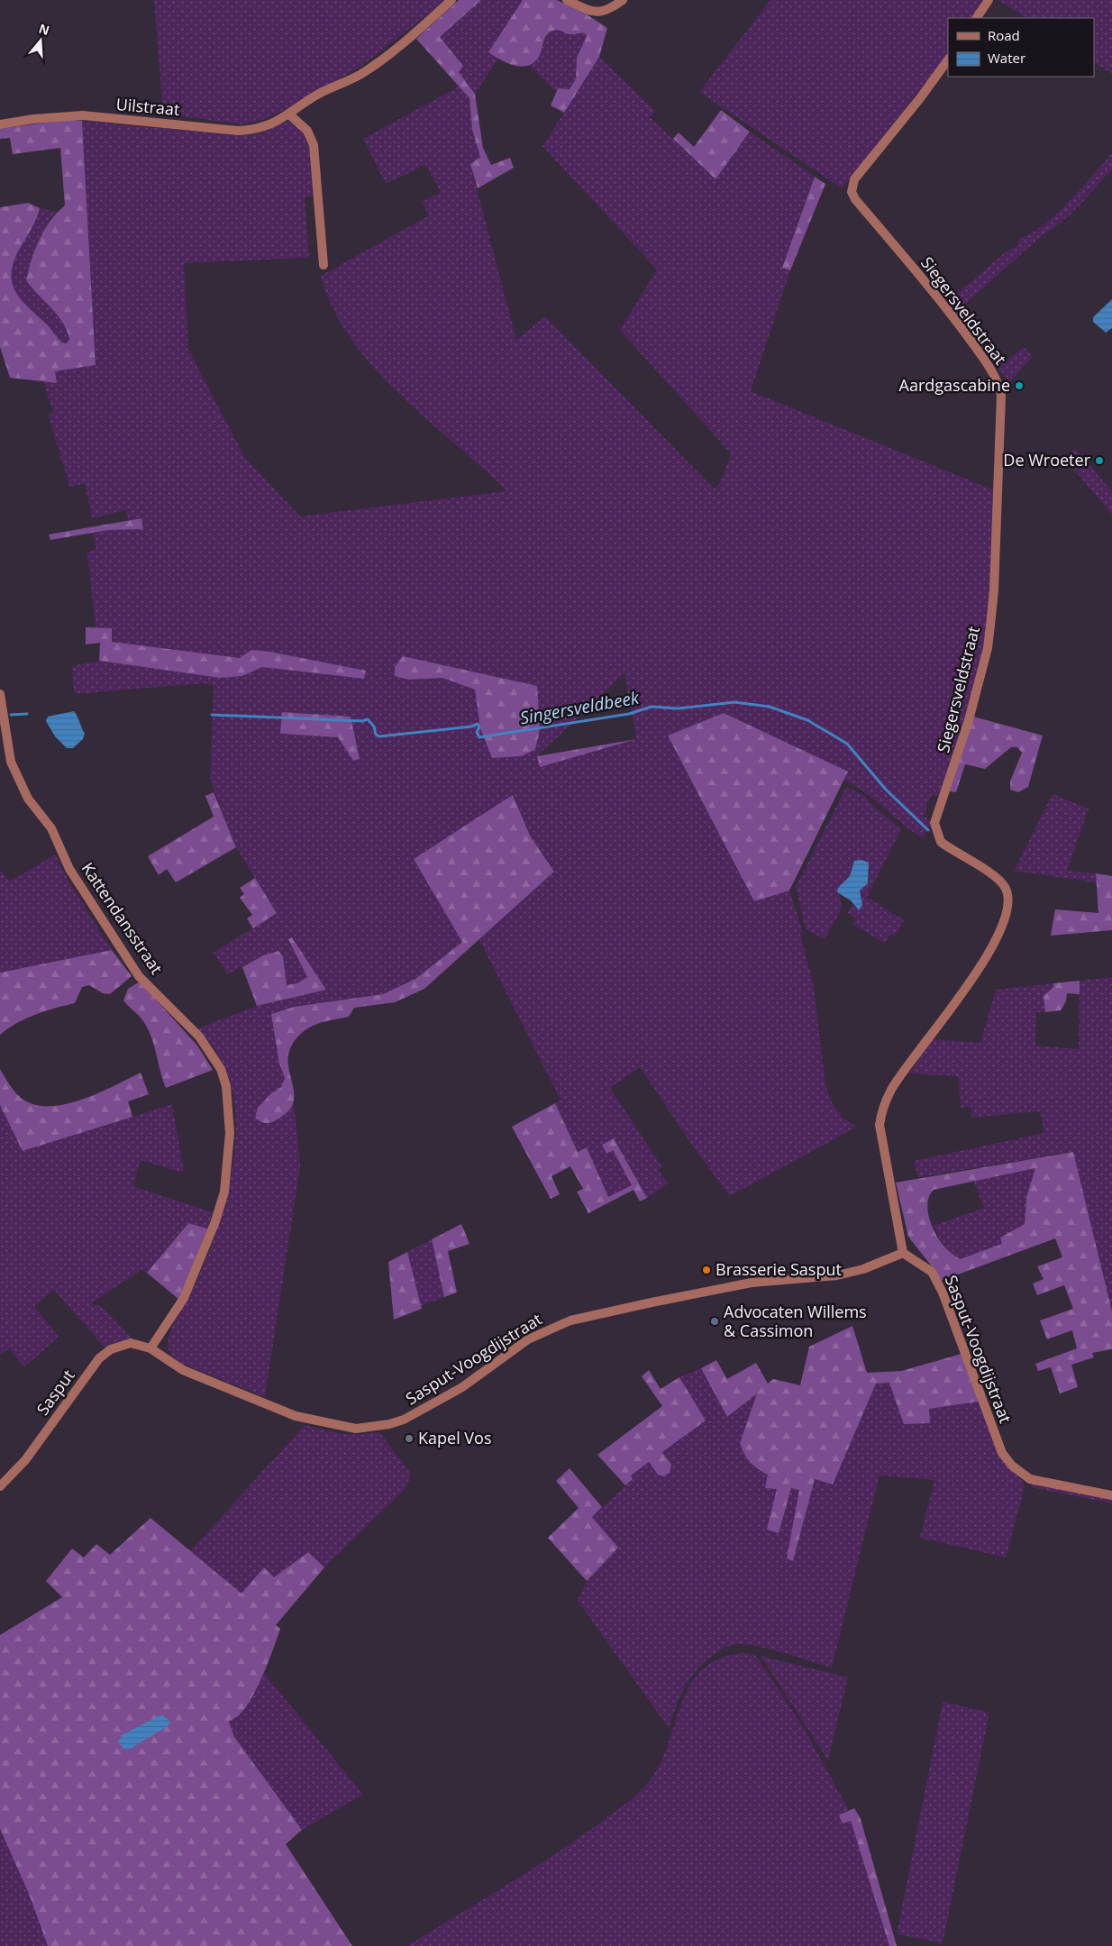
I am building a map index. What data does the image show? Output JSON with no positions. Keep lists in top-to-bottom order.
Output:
{
  "streets": {
    "street": [
      "Uilstraat",
      "Siegersveldstraat",
      "Kattendansstraat",
      "Sasput-Voogdijstraat",
      "Sasput"
    ]
  },
  "crossings": [
    ["Siegersveldstraat", "Sasput-Voogdijstraat"],
    ["Kattendansstraat", "Sasput-Voogdijstraat"],
    ["Kattendansstraat", "Sasput"],
    ["Sasput-Voogdijstraat", "Sasput"]
  ],
  "water": ["Singersveldbeek"],
  "places": [
    "Aardgascabine",
    "De Wroeter",
    "Brasserie Sasput",
    "Advocaten Willems & Cassimon",
    "Kapel Vos"
  ],
  "legend": ["Road", "Water"],
  "north": "top"
}
